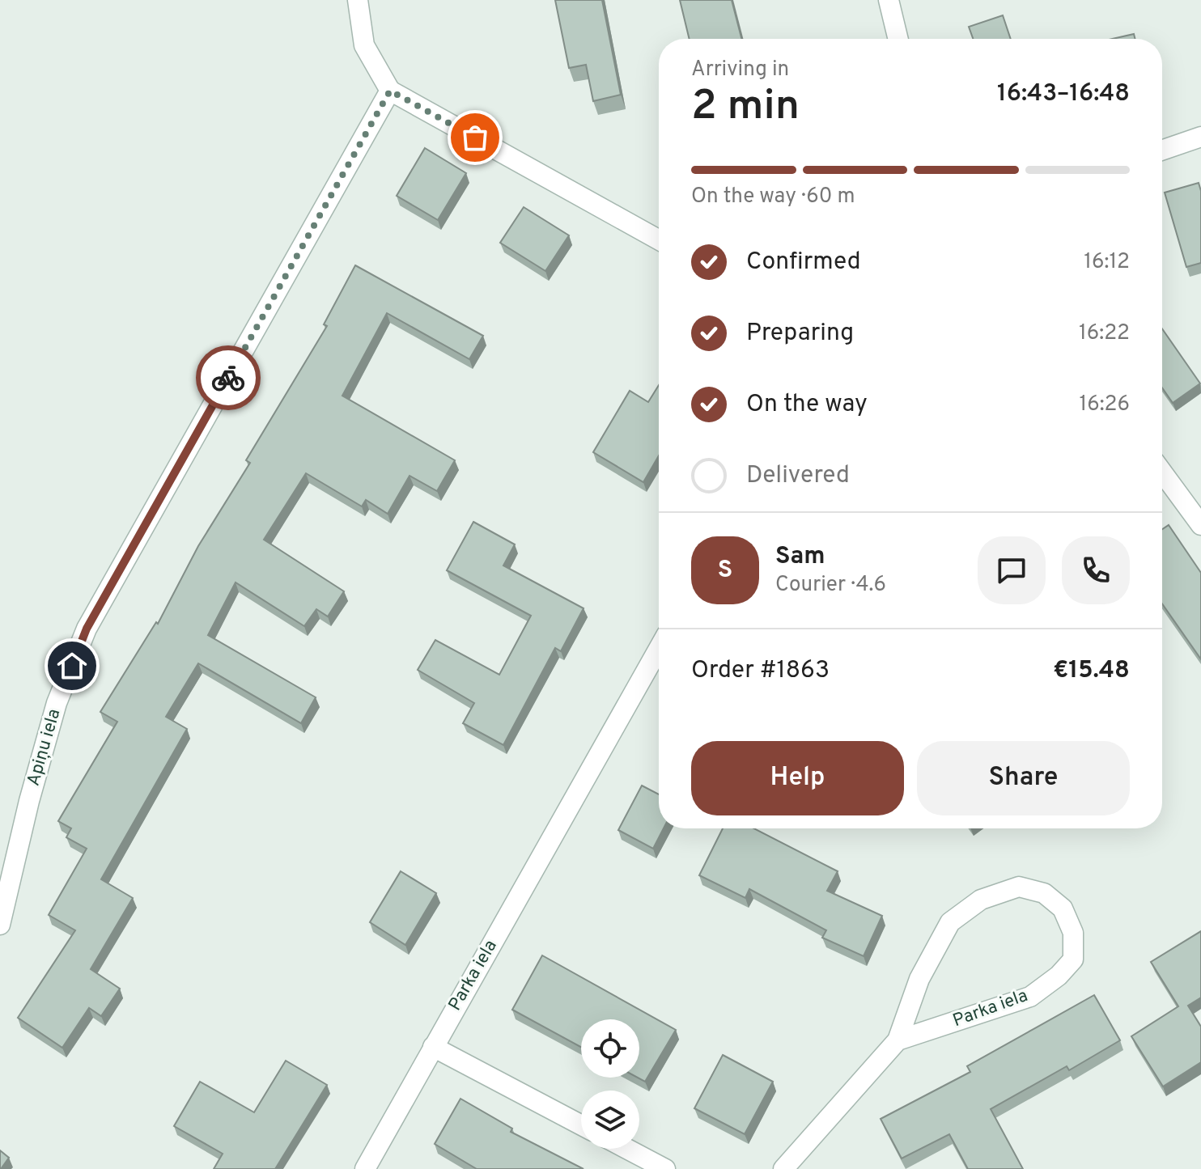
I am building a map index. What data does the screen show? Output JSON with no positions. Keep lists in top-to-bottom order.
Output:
{
  "streets": {
    "street": ["Apiņu iela", "Parka iela"]
  },
  "page": {
    "heading": ["2 min", "Arriving in", "16:43–16:48"],
    "panel": [
      "Sam",
      "Courier · 4.6",
      "Order #1863",
      "€15.48"
    ],
    "bar": "On the way · 60 m",
    "list": [
      ["Confirmed", "16:12"],
      ["Preparing", "16:22"],
      ["On the way", "16:26"],
      "Delivered"
    ],
    "round": "S",
    "buttons": ["Help", "Share"]
  }
}
